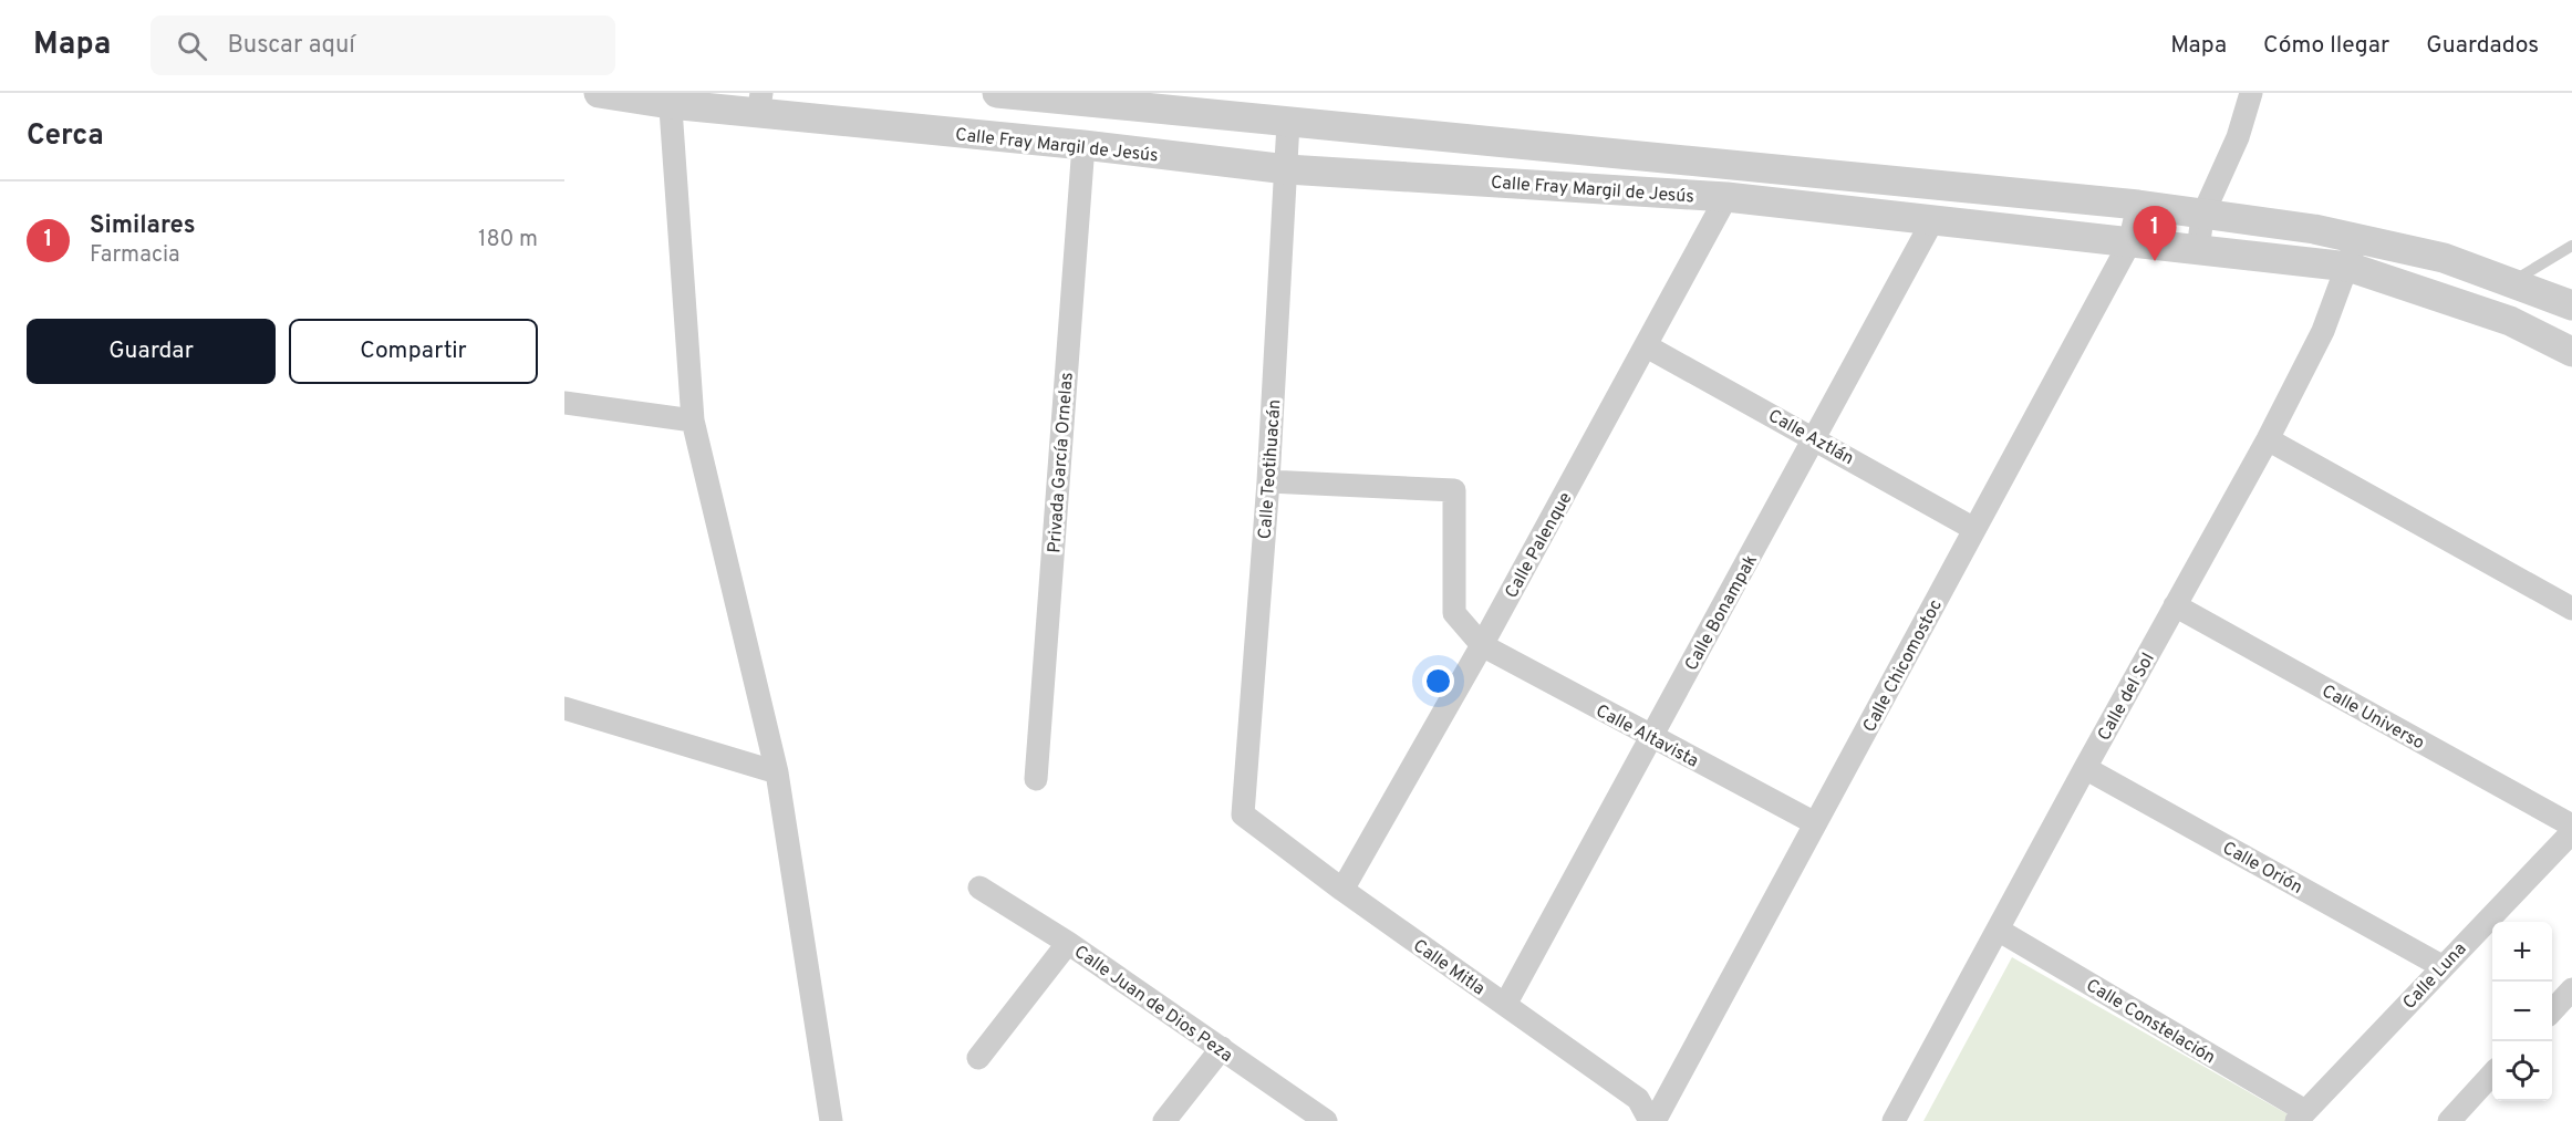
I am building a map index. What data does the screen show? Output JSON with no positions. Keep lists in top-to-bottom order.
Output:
{
  "streets": {
    "street": [
      "Calle Fray Margil de Jesús",
      "Calle Aztlán",
      "Privada García Ornelas",
      "Calle Teotihuacán",
      "Calle Palenque",
      "Calle Bonampak",
      "Calle Chicomostoc",
      "Calle del Sol",
      "Calle Universo",
      "Calle Altavista",
      "Calle Orión",
      "Calle Mitla",
      "Calle Luna",
      "Calle Juan de Dios Peza",
      "Calle Constelación"
    ]
  },
  "crossings": [
    ["Calle Fray Margil de Jesús", "Privada García Ornelas"],
    ["Calle Fray Margil de Jesús", "Calle Teotihuacán"],
    ["Calle Fray Margil de Jesús", "Calle Palenque"],
    ["Calle Fray Margil de Jesús", "Calle Bonampak"],
    ["Calle Fray Margil de Jesús", "Calle Chicomostoc"],
    ["Calle Fray Margil de Jesús", "Calle del Sol"],
    ["Calle Aztlán", "Calle Palenque"],
    ["Calle Aztlán", "Calle Bonampak"],
    ["Calle Aztlán", "Calle Chicomostoc"],
    ["Calle Teotihuacán", "Calle Altavista"],
    ["Calle Teotihuacán", "Calle Mitla"],
    ["Calle Palenque", "Calle Altavista"],
    ["Calle Palenque", "Calle Mitla"],
    ["Calle Bonampak", "Calle Altavista"],
    ["Calle Bonampak", "Calle Mitla"],
    ["Calle Chicomostoc", "Calle Altavista"],
    ["Calle del Sol", "Calle Universo"],
    ["Calle del Sol", "Calle Orión"],
    ["Calle del Sol", "Calle Constelación"],
    ["Calle Orión", "Calle Luna"],
    ["Calle Luna", "Calle Constelación"]
  ],
  "page": {
    "header": "Mapa",
    "search": "Buscar aquí",
    "nav": ["Mapa", "Cómo llegar", "Guardados"],
    "heading": "Cerca",
    "list": [
      {
        "mark": "1",
        "name": "Similares",
        "note": "Farmacia",
        "value": "180 m"
      }
    ],
    "pins": "1",
    "buttons": ["Guardar", "Compartir"],
    "map_buttons": ["+", "−"]
  }
}
